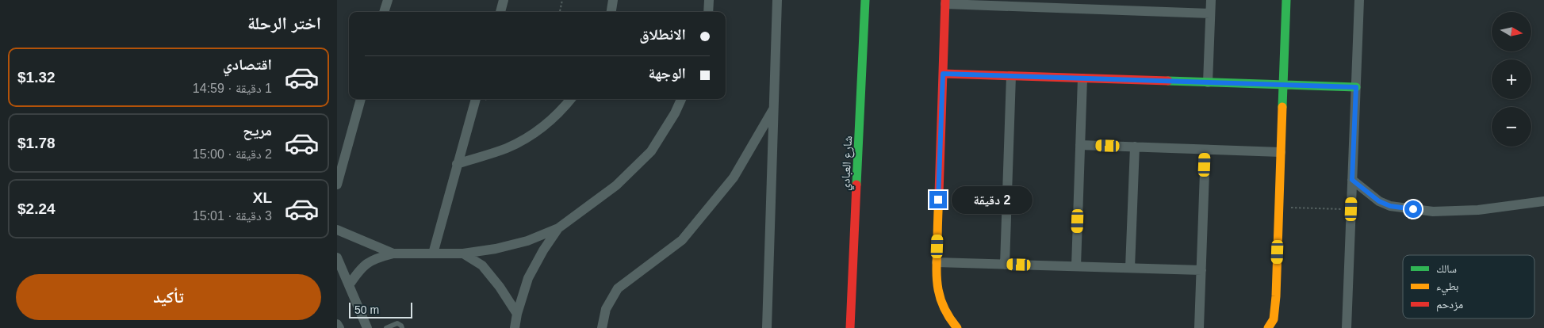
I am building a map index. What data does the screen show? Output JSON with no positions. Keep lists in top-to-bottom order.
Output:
{
  "streets": {
    "street": ["شارع العبادي"]
  },
  "legend": ["سالك", "بطيء", "مزدحم"],
  "scale_bar": "50 m",
  "north": "right",
  "page": {
    "heading": "اختر الرحلة",
    "map_buttons": ["+", "−"],
    "banner": ["الانطلاق", "الوجهة"],
    "list": [
      {
        "name": "اقتصادي",
        "note": "1 دقيقة · 14:59",
        "value": "$1.32"
      },
      {
        "name": "مريح",
        "note": "2 دقيقة · 15:00",
        "value": "$1.78"
      },
      {
        "name": "XL",
        "note": "3 دقيقة · 15:01",
        "value": "$2.24"
      }
    ],
    "bubble": "2 دقيقة",
    "buttons": "تأكيد",
    "scale": "50 m"
  }
}
